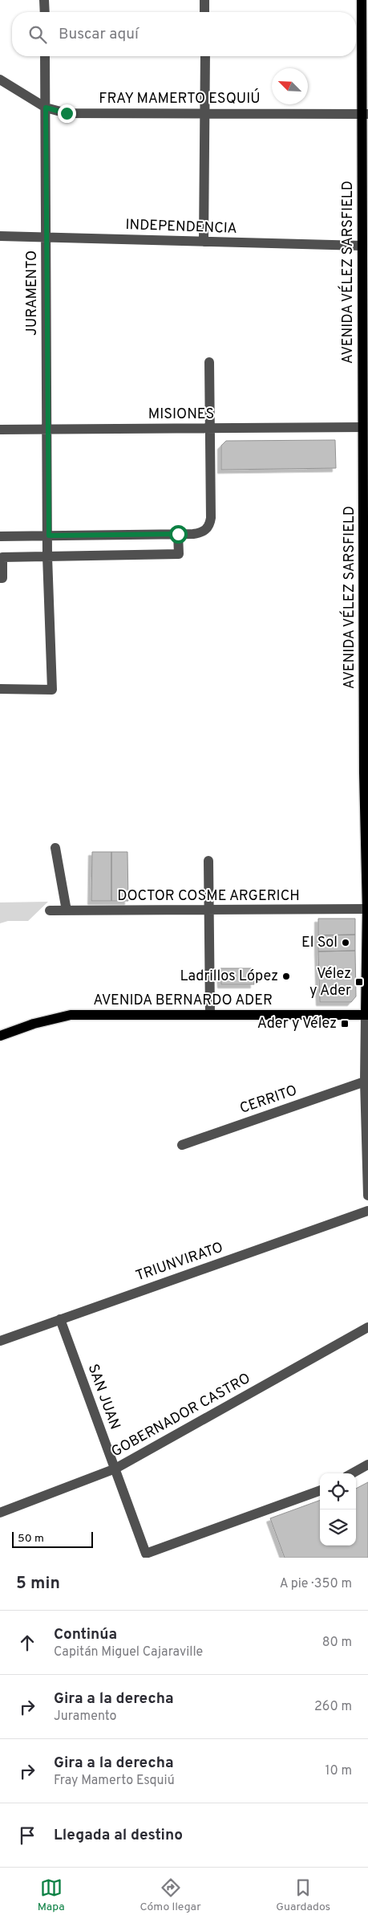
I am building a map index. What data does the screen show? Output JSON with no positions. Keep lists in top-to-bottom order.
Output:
{
  "streets": {
    "main road": ["AVENIDA VÉLEZ SARSFIELD", "AVENIDA BERNARDO ADER"],
    "street": [
      "FRAY MAMERTO ESQUIÚ",
      "INDEPENDENCIA",
      "JURAMENTO",
      "MISIONES",
      "DOCTOR COSME ARGERICH",
      "CERRITO",
      "TRIUNVIRATO",
      "SAN JUAN",
      "GOBERNADOR CASTRO"
    ]
  },
  "crossings": [
    ["FRAY MAMERTO ESQUIÚ", "AVENIDA VÉLEZ SARSFIELD"],
    ["FRAY MAMERTO ESQUIÚ", "JURAMENTO"],
    ["INDEPENDENCIA", "AVENIDA VÉLEZ SARSFIELD"],
    ["INDEPENDENCIA", "JURAMENTO"],
    ["AVENIDA VÉLEZ SARSFIELD", "MISIONES"],
    ["AVENIDA VÉLEZ SARSFIELD", "DOCTOR COSME ARGERICH"],
    ["AVENIDA VÉLEZ SARSFIELD", "AVENIDA BERNARDO ADER"],
    ["AVENIDA VÉLEZ SARSFIELD", "CERRITO"],
    ["JURAMENTO", "MISIONES"],
    ["TRIUNVIRATO", "SAN JUAN"],
    ["SAN JUAN", "GOBERNADOR CASTRO"]
  ],
  "places": {
    "other": ["El Sol", "Ladrillos López"],
    "transit": ["Vélez y Ader", "Ader y Vélez"]
  },
  "scale_bar": "50 m",
  "north": "top left",
  "page": {
    "search": "Buscar aquí",
    "scale": "50 m",
    "heading": ["5 min", "A pie · 350 m"],
    "list": [
      ["Continúa", "Capitán Miguel Cajaraville", "80 m"],
      ["Gira a la derecha", "Juramento", "260 m"],
      ["Gira a la derecha", "Fray Mamerto Esquiú", "10 m"],
      "Llegada al destino"
    ],
    "nav": ["Mapa", "Cómo llegar", "Guardados"]
  }
}
